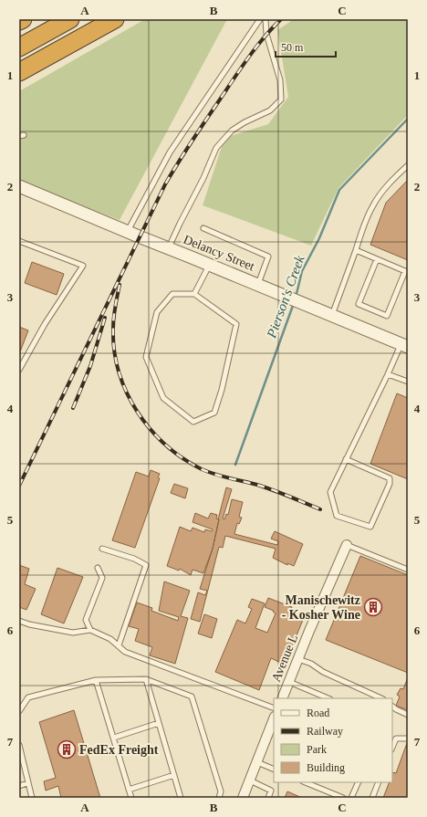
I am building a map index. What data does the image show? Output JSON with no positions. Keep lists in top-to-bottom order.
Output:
{
  "streets": {
    "street": ["Delancy Street", "Avenue L"]
  },
  "water": ["Pierson's Creek"],
  "places": {
    "building": ["Manischewitz - Kosher Wine", "FedEx Freight"]
  },
  "legend": [
    "Road",
    "Railway",
    "Park",
    "Building"
  ],
  "scale_bar": "50 m",
  "grid": {
    "columns": ["A", "B", "C"],
    "rows": [
      "1",
      "2",
      "3",
      "4",
      "5",
      "6",
      "7"
    ]
  }
}
